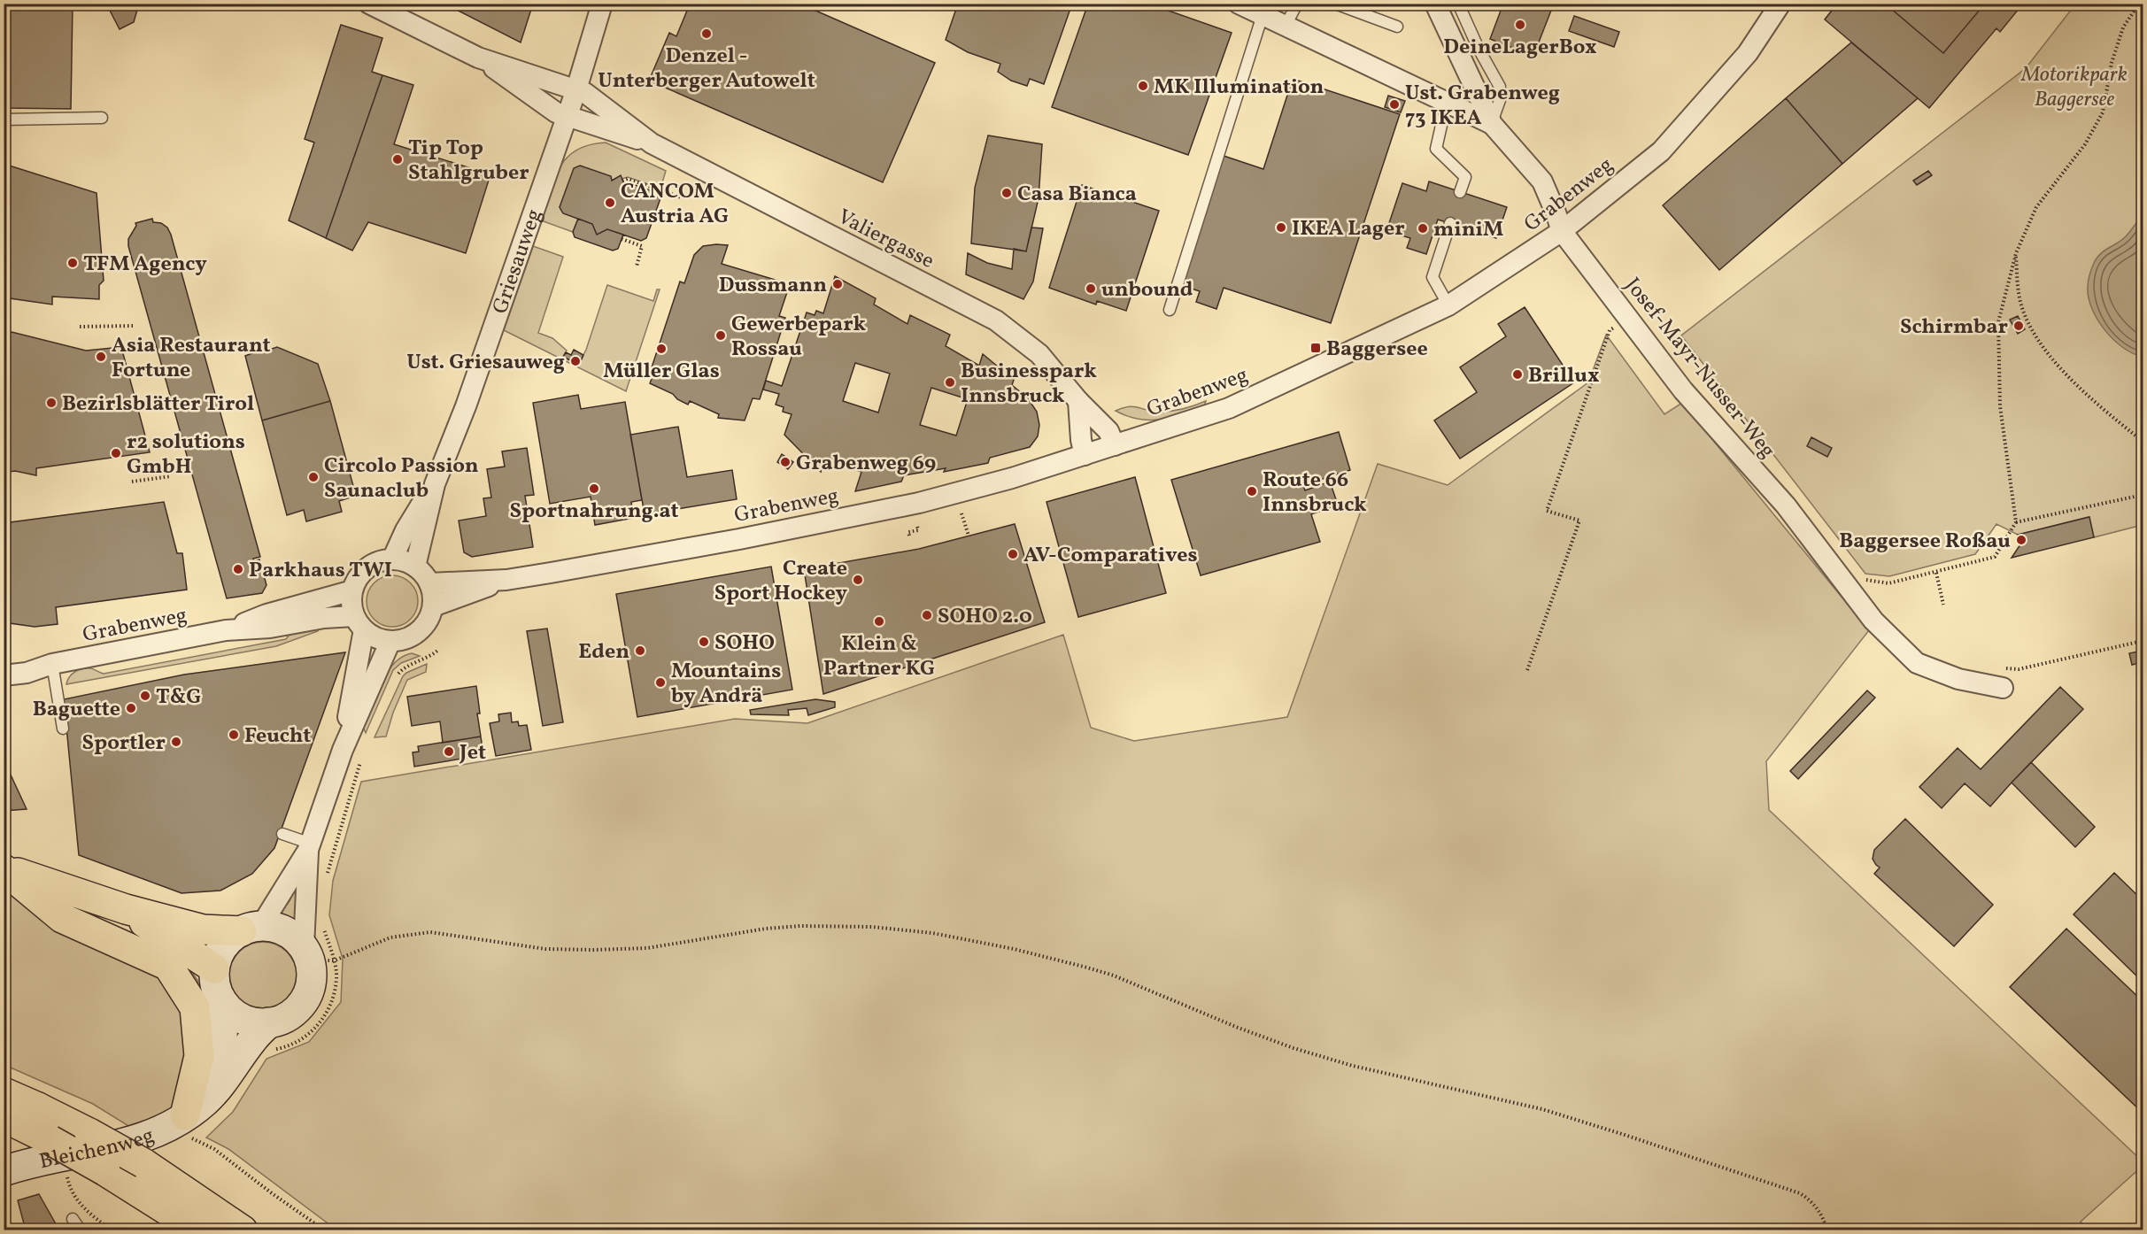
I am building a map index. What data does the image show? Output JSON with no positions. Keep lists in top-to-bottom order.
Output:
{
  "streets": {
    "main road": ["Bleichenweg"],
    "street": [
      "Grabenweg",
      "Valiergasse",
      "Griesauweg",
      "Josef-Mayr-Nusser-Weg"
    ]
  },
  "crossings": [
    ["Grabenweg", "Valiergasse"],
    ["Grabenweg", "Griesauweg"],
    ["Grabenweg", "Josef-Mayr-Nusser-Weg"],
    ["Valiergasse", "Griesauweg"]
  ],
  "parks": ["Motorikpark Baggersee"],
  "places": {
    "other": [
      "DeineLagerBox",
      "Denzel - Unterberger Autowelt",
      "MK Illumination",
      "Ust. Grabenweg 73 IKEA",
      "Tip Top Stahlgruber",
      "Casa Bianca",
      "CANCOM Austria AG",
      "IKEA Lager",
      "miniM",
      "TFM Agency",
      "Dussmann",
      "unbound",
      "Schirmbar",
      "Gewerbepark Rossau",
      "Müller Glas",
      "Asia Restaurant Fortune",
      "Ust. Griesauweg",
      "Brillux",
      "Businesspark Innsbruck",
      "Bezirlsblätter Tirol",
      "r2 solutions GmbH",
      "Grabenweg 69",
      "Circolo Passion Saunaclub",
      "Sportnahrung.at",
      "Route 66 Innsbruck",
      "Baggersee Roßau",
      "AV-Comparatives",
      "Parkhaus TWI",
      "Create Sport Hockey",
      "SOHO 2.0",
      "Klein & Partner KG",
      "SOHO",
      "Eden",
      "Mountains by Andrä",
      "T&G",
      "Baguette",
      "Feucht",
      "Sportler",
      "Jet"
    ],
    "transit": ["Baggersee"]
  }
}
